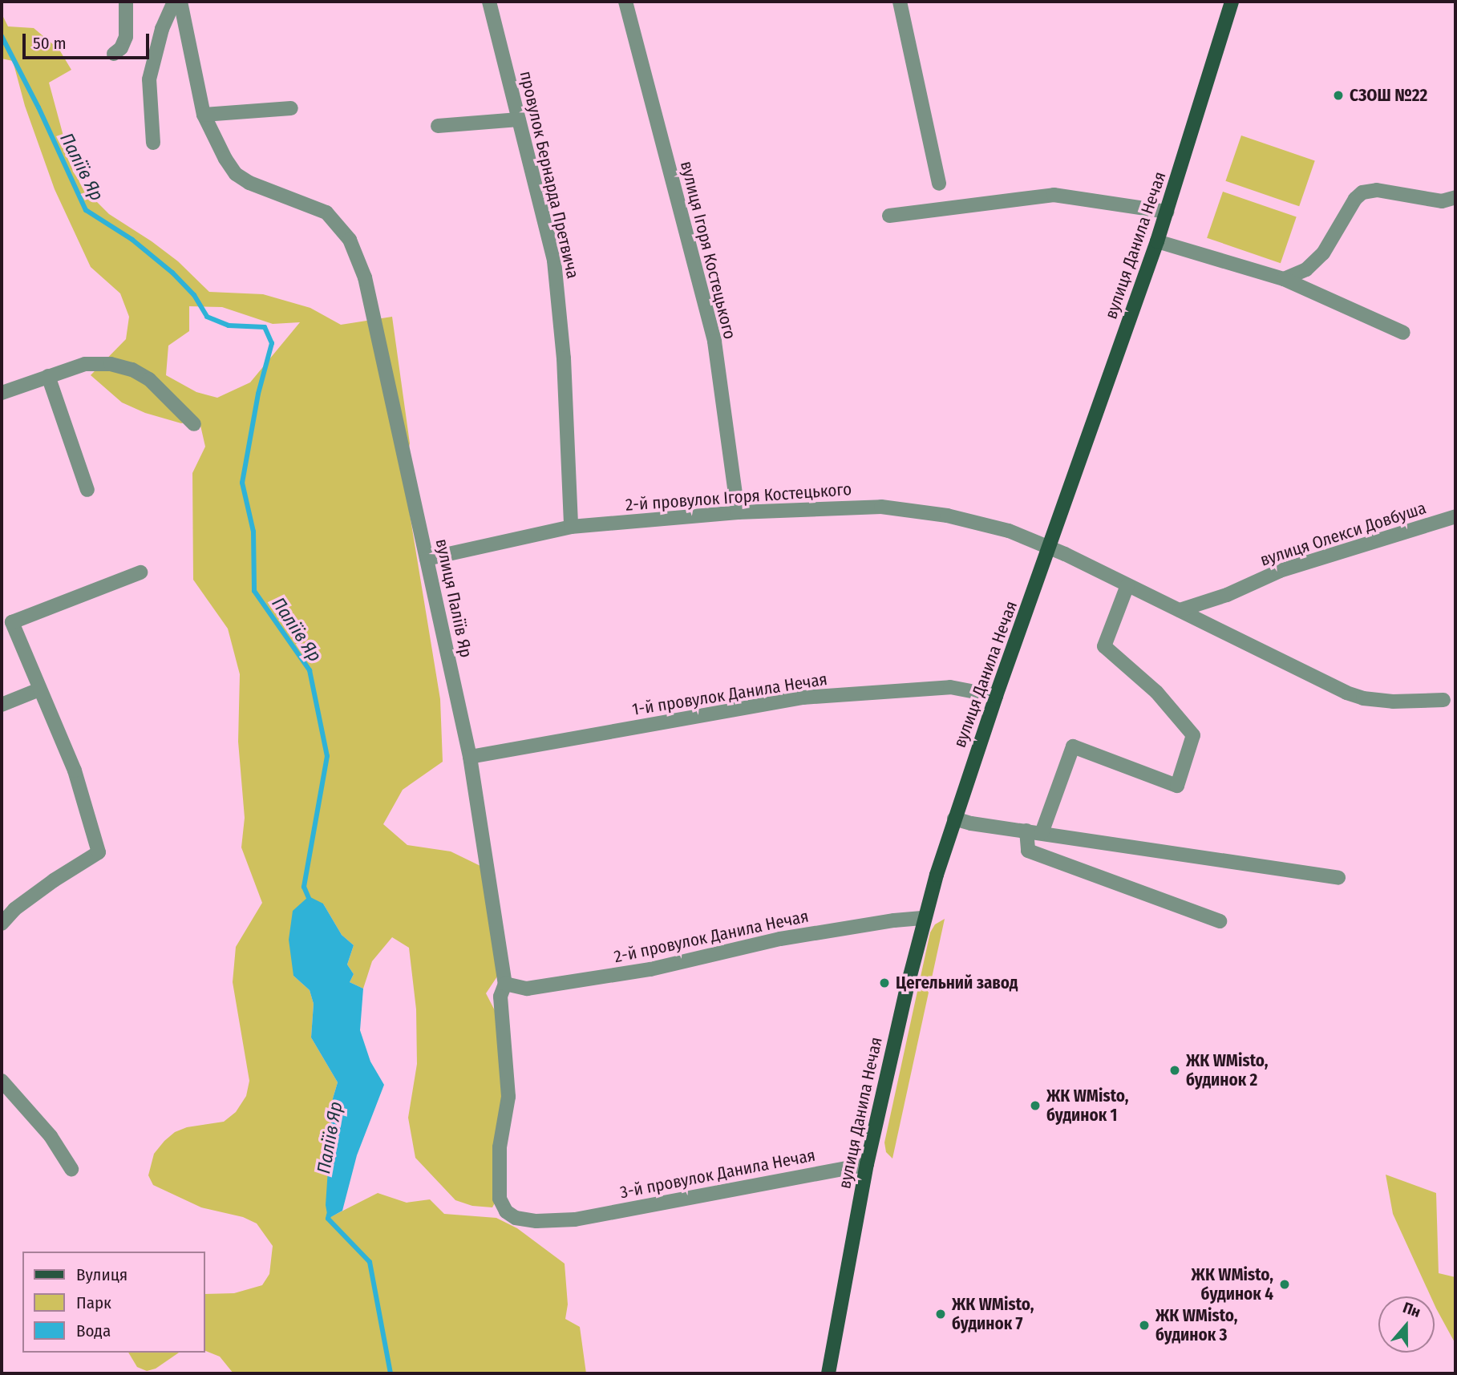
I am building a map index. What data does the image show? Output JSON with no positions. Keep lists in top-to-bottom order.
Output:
{
  "streets": {
    "main road": ["вулиця Данила Нечая"],
    "street": [
      "провулок Бернарда Претвича",
      "вулиця Ігоря Костецького",
      "2-й провулок Ігоря Костецького",
      "вулиця Олекси Довбуша",
      "вулиця Паліїв Яр",
      "1-й провулок Данила Нечая",
      "2-й провулок Данила Нечая",
      "3-й провулок Данила Нечая"
    ]
  },
  "crossings": [
    ["провулок Бернарда Претвича", "2-й провулок Ігоря Костецького"],
    ["вулиця Данила Нечая", "2-й провулок Ігоря Костецького"],
    ["вулиця Данила Нечая", "1-й провулок Данила Нечая"],
    ["вулиця Данила Нечая", "2-й провулок Данила Нечая"],
    ["вулиця Данила Нечая", "3-й провулок Данила Нечая"],
    ["вулиця Ігоря Костецького", "2-й провулок Ігоря Костецького"],
    ["2-й провулок Ігоря Костецького", "вулиця Паліїв Яр"],
    ["вулиця Паліїв Яр", "1-й провулок Данила Нечая"],
    ["вулиця Паліїв Яр", "2-й провулок Данила Нечая"],
    ["вулиця Паліїв Яр", "3-й провулок Данила Нечая"]
  ],
  "water": ["Паліїв Яр"],
  "places": [
    "СЗОШ №22",
    "Цегельний завод",
    "ЖК WMisto, будинок 2",
    "ЖК WMisto, будинок 1",
    "ЖК WMisto, будинок 4",
    "ЖК WMisto, будинок 7",
    "ЖК WMisto, будинок 3"
  ],
  "legend": ["Вулиця", "Парк", "Вода"],
  "scale_bar": "50 m",
  "north": "top"
}
